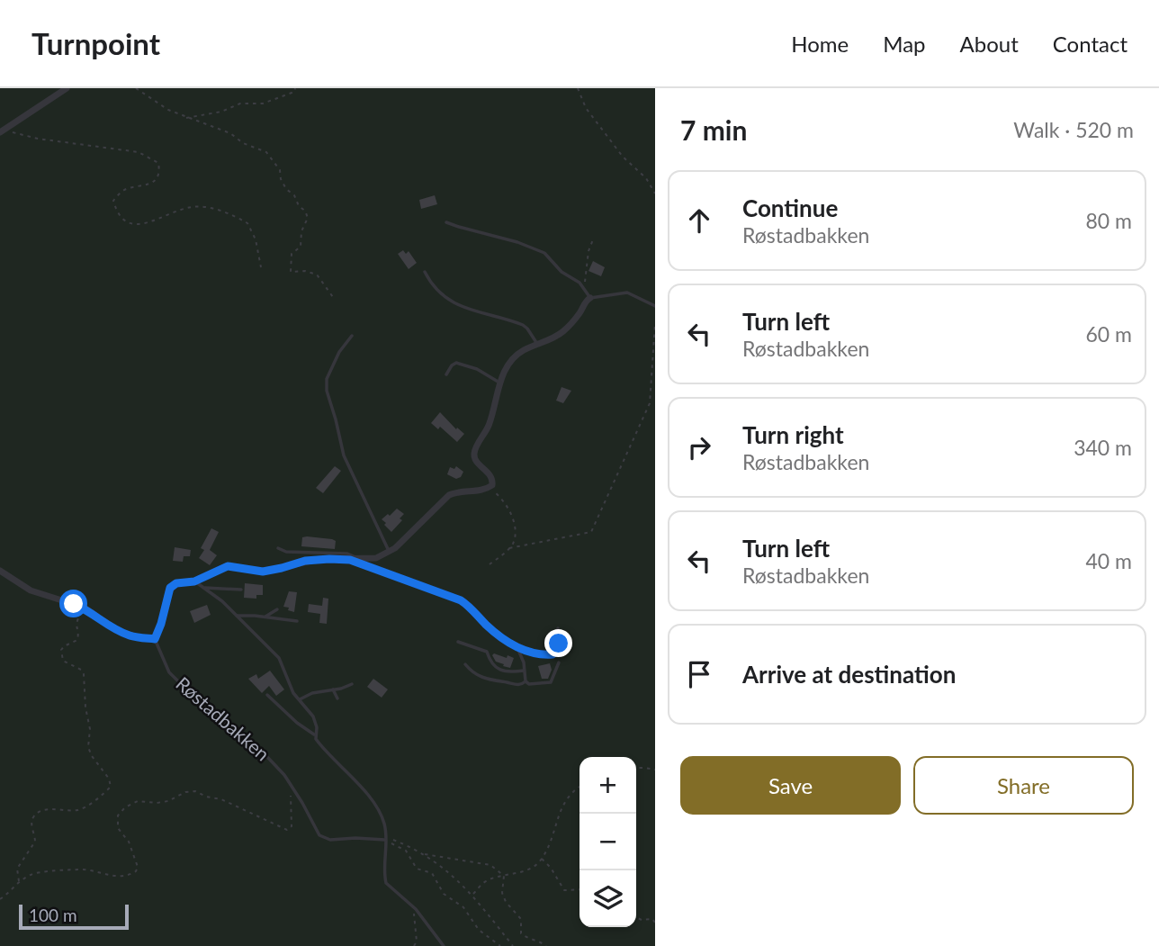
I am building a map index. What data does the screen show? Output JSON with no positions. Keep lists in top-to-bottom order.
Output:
{
  "streets": {
    "lane": ["Røstadbakken"]
  },
  "scale_bar": "100 m",
  "page": {
    "header": "Turnpoint",
    "nav": [
      "Home",
      "Map",
      "About",
      "Contact"
    ],
    "heading": ["7 min", "Walk · 520 m"],
    "list": [
      ["Continue", "Røstadbakken", "80 m"],
      ["Turn left", "Røstadbakken", "60 m"],
      ["Turn right", "Røstadbakken", "340 m"],
      ["Turn left", "Røstadbakken", "40 m"],
      "Arrive at destination"
    ],
    "buttons": ["Save", "Share"],
    "map_buttons": ["+", "−"],
    "scale": "100 m"
  }
}
